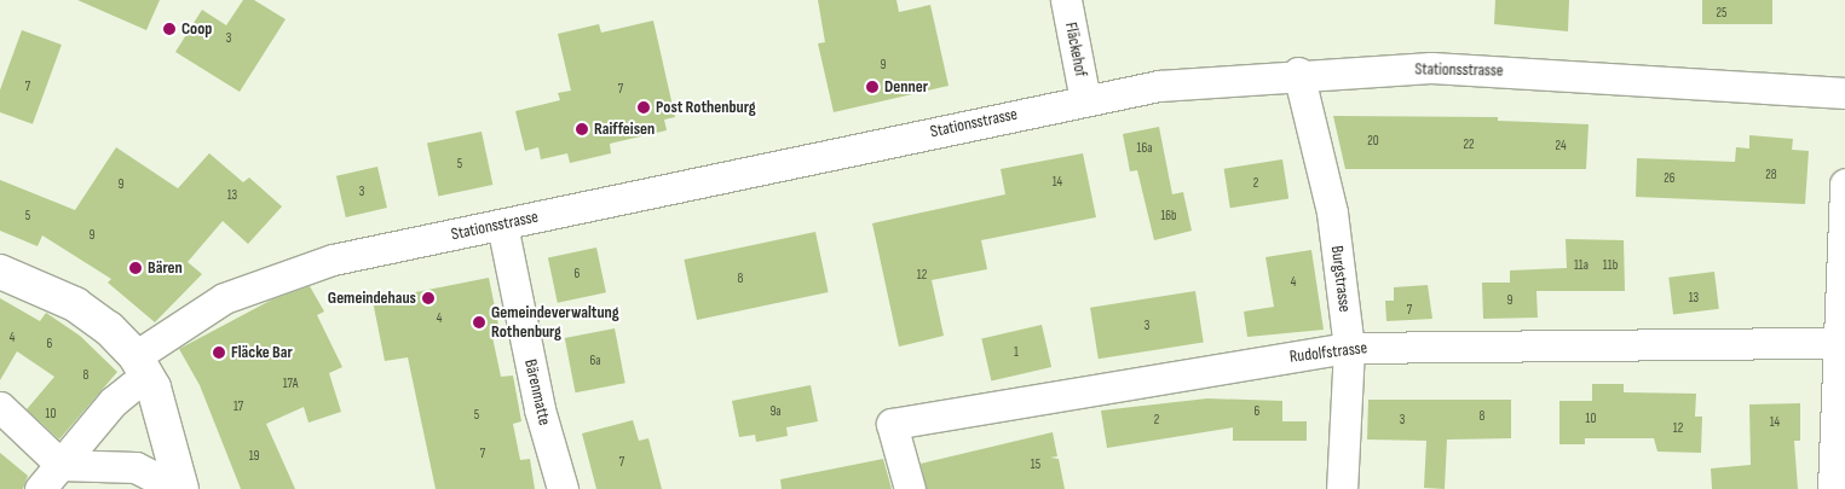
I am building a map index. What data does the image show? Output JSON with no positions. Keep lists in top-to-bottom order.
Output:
{
  "streets": {
    "street": [
      "Fläckehof",
      "Stationsstrasse",
      "Burgstrasse",
      "Rudolfstrasse",
      "Bärenmatte"
    ]
  },
  "crossings": [
    ["Fläckehof", "Stationsstrasse"],
    ["Stationsstrasse", "Burgstrasse"],
    ["Stationsstrasse", "Bärenmatte"],
    ["Burgstrasse", "Rudolfstrasse"]
  ],
  "places": [
    "Coop",
    "Denner",
    "Post Rothenburg",
    "Raiffeisen",
    "Bären",
    "Gemeindehaus",
    "Gemeindeverwaltung Rothenburg",
    "Fläcke Bar"
  ],
  "house_numbers": [
    "25",
    "3",
    "9",
    "7",
    "7",
    "20",
    "22",
    "24",
    "16a",
    "5",
    "28",
    "26",
    "14",
    "2",
    "9",
    "3",
    "13",
    "5",
    "16b",
    "9",
    "11a",
    "11b",
    "6",
    "12",
    "8",
    "4",
    "13",
    "9",
    "7",
    "4",
    "3",
    "4",
    "6",
    "1",
    "6a",
    "8",
    "17A",
    "17",
    "9a",
    "6",
    "10",
    "5",
    "8",
    "10",
    "2",
    "3",
    "14",
    "12",
    "7",
    "19",
    "7",
    "15"
  ]
}
